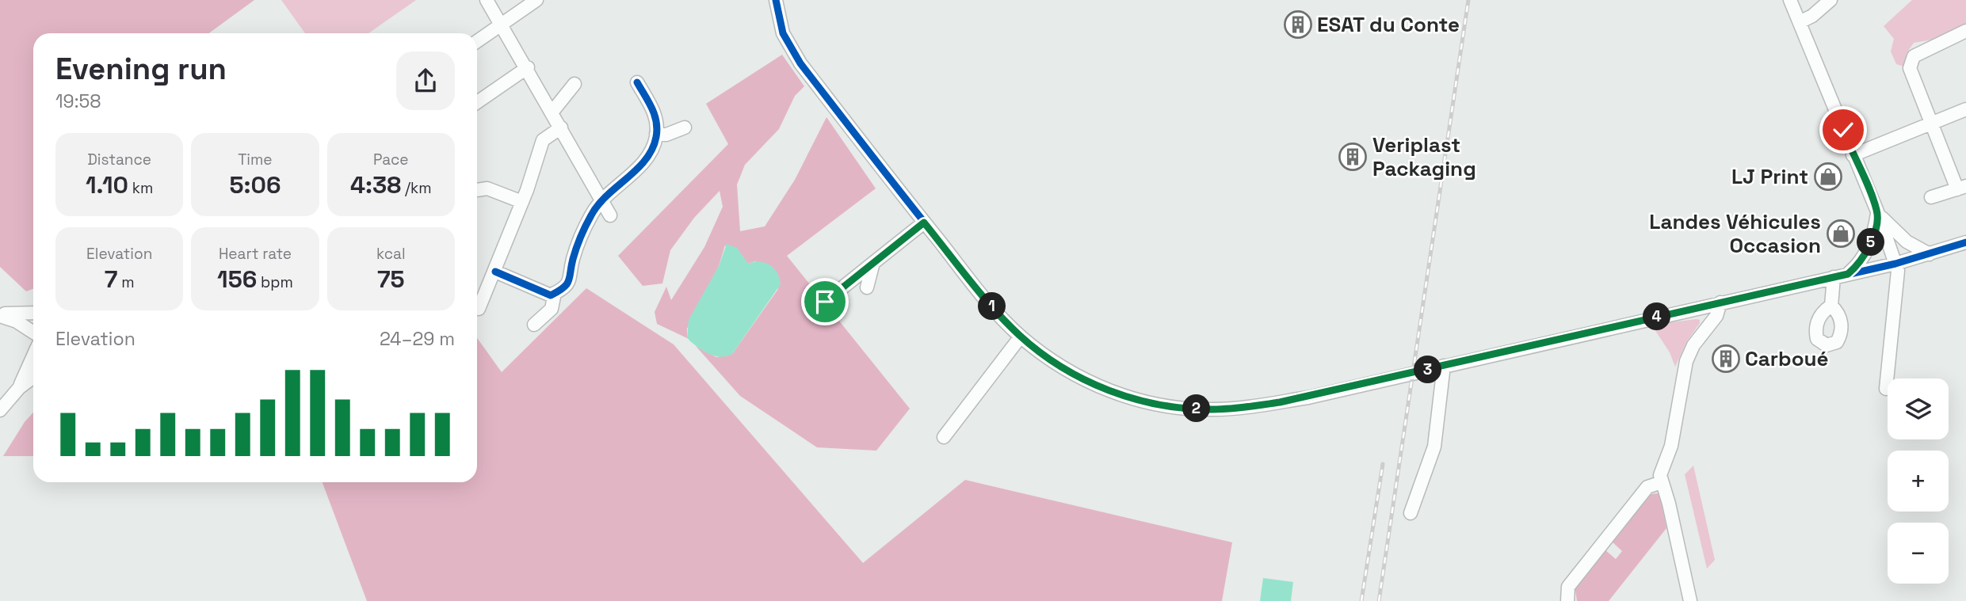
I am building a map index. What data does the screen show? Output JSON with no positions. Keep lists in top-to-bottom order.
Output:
{
  "places": {
    "building": ["ESAT du Conte", "Veriplast Packaging", "Carboué"],
    "shop": ["LJ Print", "Landes Véhicules Occasion"]
  },
  "page": {
    "heading": ["Evening run", "19:58"],
    "stats": [
      ["Distance", "1.10 km"],
      ["Time", "5:06"],
      ["Pace", "4:38 /km"],
      ["Elevation", "7 m"],
      ["Heart rate", "156 bpm"],
      ["kcal", "75"]
    ],
    "pins": [
      "5",
      "1",
      "4",
      "3",
      "2"
    ],
    "chart": ["Elevation", "24–29 m"],
    "map_buttons": ["+", "−"]
  }
}
